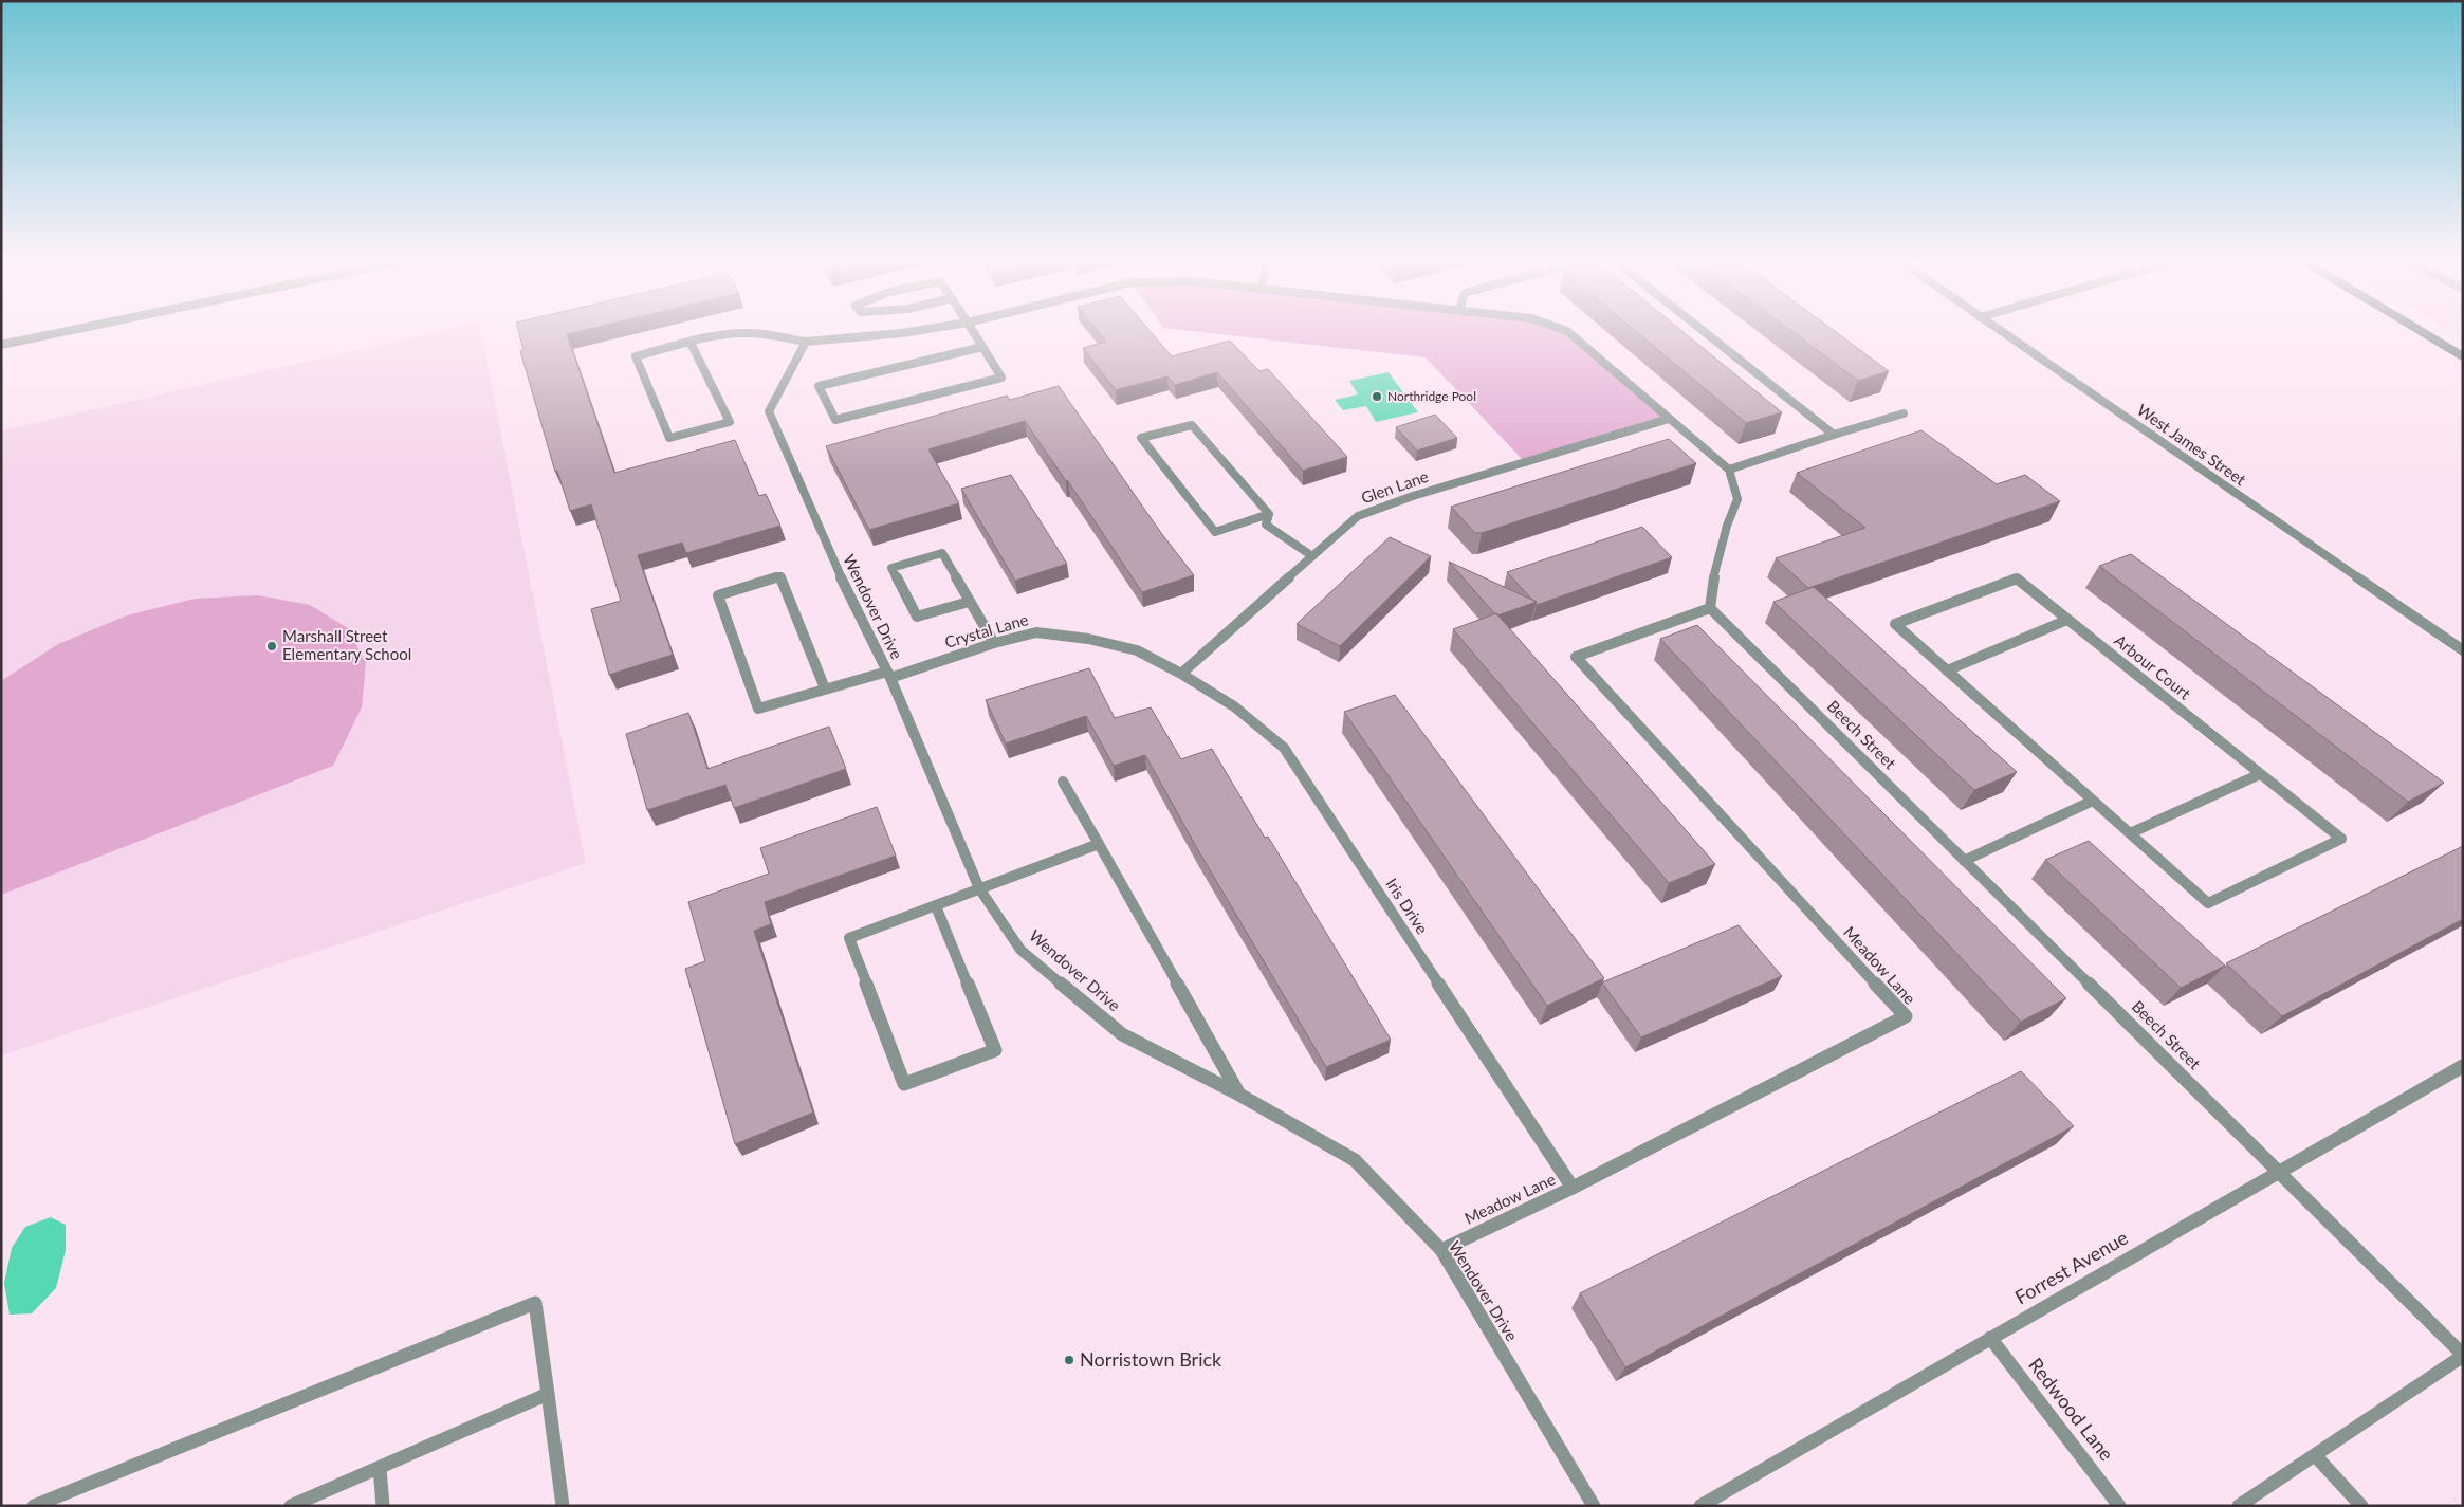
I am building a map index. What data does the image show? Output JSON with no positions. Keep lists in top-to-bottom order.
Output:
{
  "streets": {
    "street": [
      "West James Street",
      "Glen Lane",
      "Wendover Drive",
      "Crystal Lane",
      "Arbour Court",
      "Beech Street",
      "Iris Drive",
      "Meadow Lane",
      "Forrest Avenue",
      "Redwood Lane"
    ]
  },
  "crossings": [
    ["Glen Lane", "Crystal Lane"],
    ["Glen Lane", "Iris Drive"],
    ["Wendover Drive", "Crystal Lane"],
    ["Wendover Drive", "Meadow Lane"],
    ["Crystal Lane", "Iris Drive"],
    ["Beech Street", "Meadow Lane"],
    ["Beech Street", "Forrest Avenue"],
    ["Iris Drive", "Meadow Lane"],
    ["Forrest Avenue", "Redwood Lane"]
  ],
  "places": ["Northridge Pool", "Marshall Street Elementary School", "Norristown Brick"]
}
